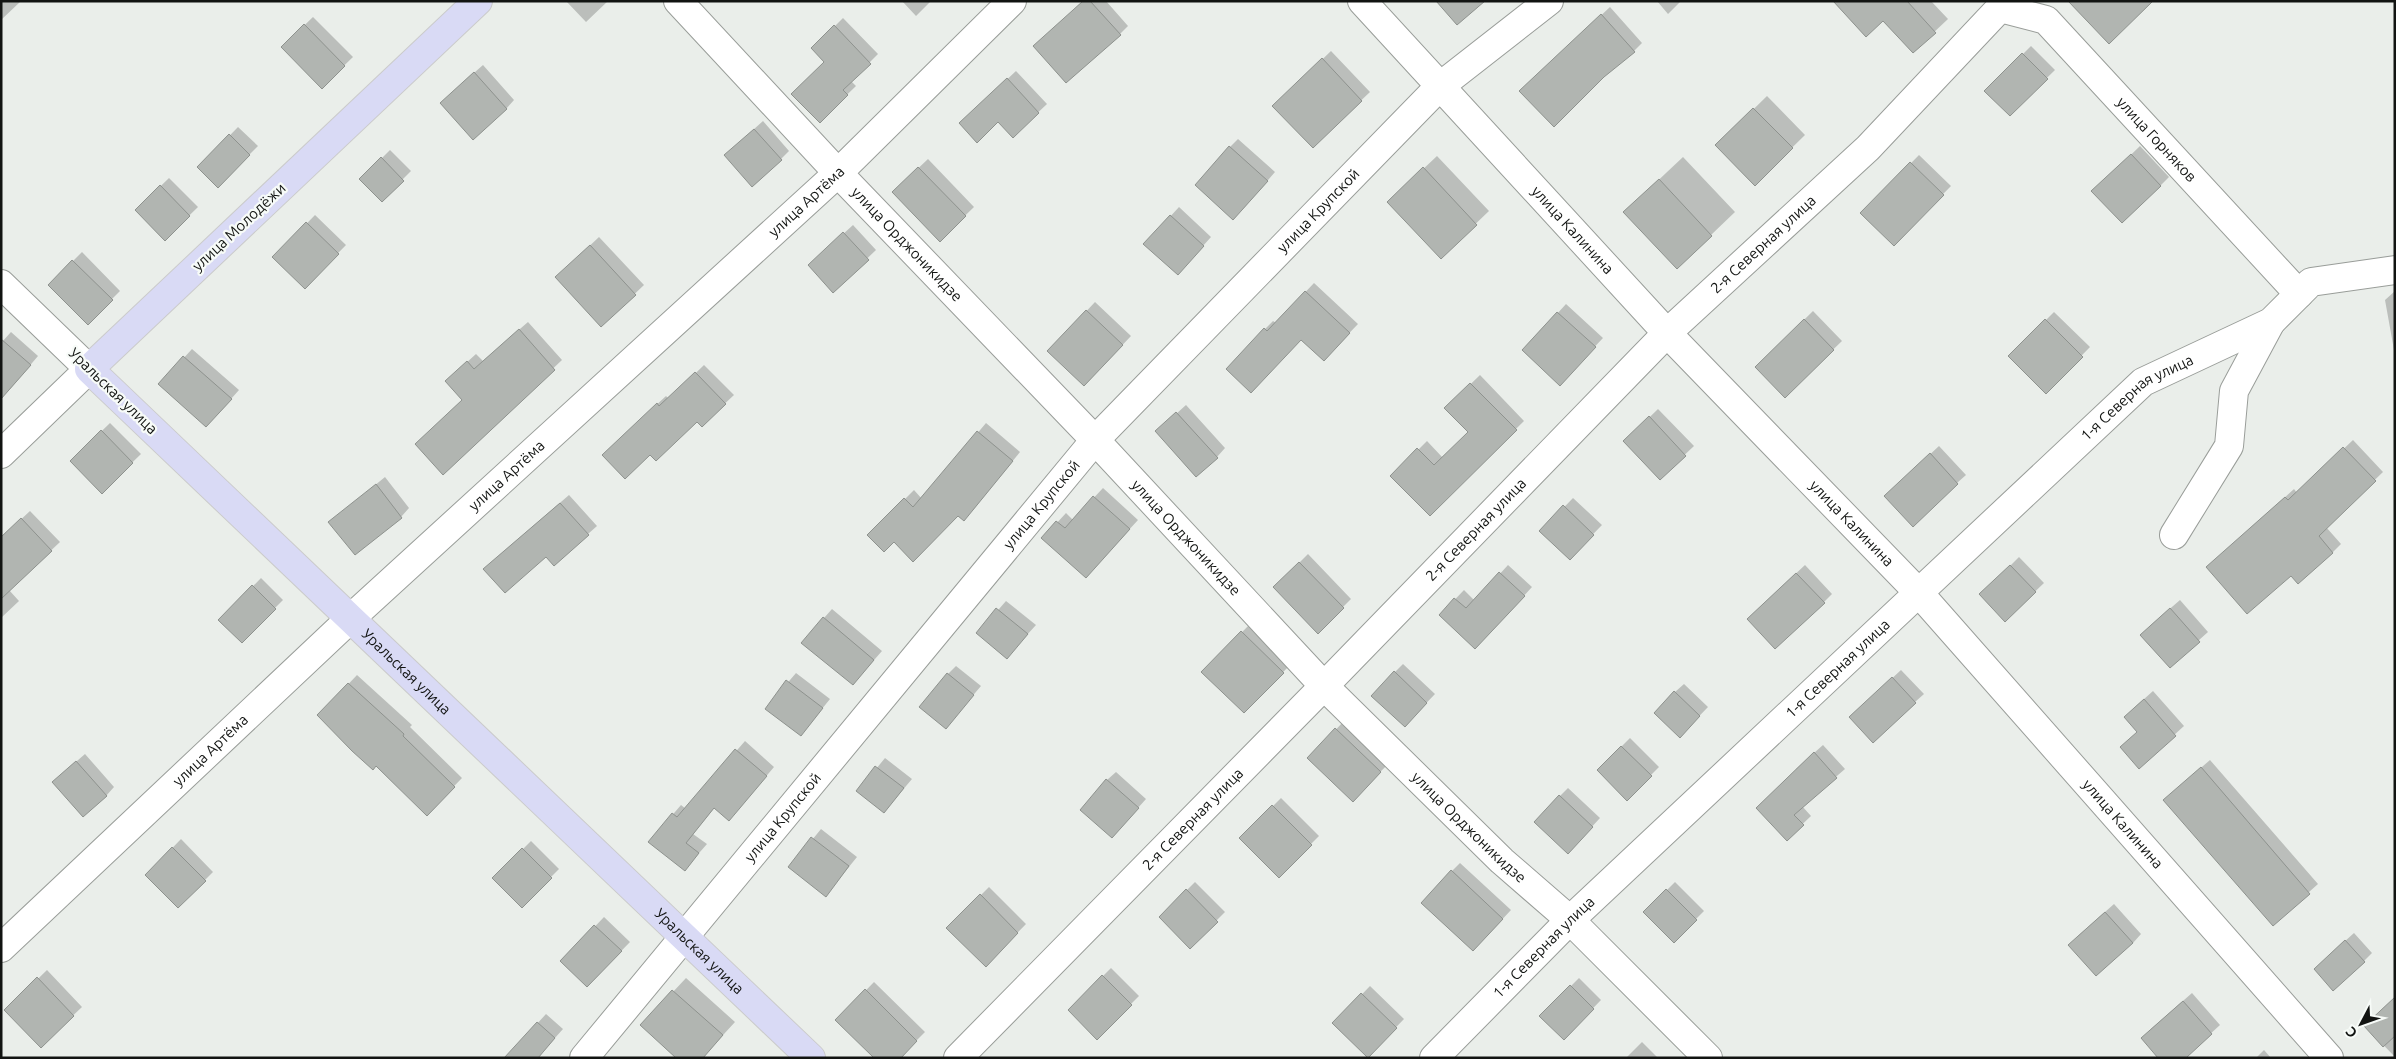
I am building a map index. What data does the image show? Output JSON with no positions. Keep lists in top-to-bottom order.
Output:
{
  "streets": {
    "main road": ["улица Молодёжи", "Уральская улица"],
    "street": [
      "улица Горняков",
      "улица Артёма",
      "улица Крупской",
      "улица Калинина",
      "улица Орджоникидзе",
      "2-я Северная улица",
      "1-я Северная улица"
    ]
  },
  "crossings": [
    ["улица Горняков", "2-я Северная улица"],
    ["улица Горняков", "1-я Северная улица"],
    ["улица Артёма", "улица Орджоникидзе"],
    ["улица Артёма", "Уральская улица"],
    ["улица Крупской", "улица Калинина"],
    ["улица Крупской", "улица Орджоникидзе"],
    ["улица Крупской", "Уральская улица"],
    ["улица Молодёжи", "Уральская улица"],
    ["улица Калинина", "2-я Северная улица"],
    ["улица Калинина", "1-я Северная улица"],
    ["улица Орджоникидзе", "2-я Северная улица"],
    ["улица Орджоникидзе", "1-я Северная улица"]
  ],
  "north": "bottom left"
}
